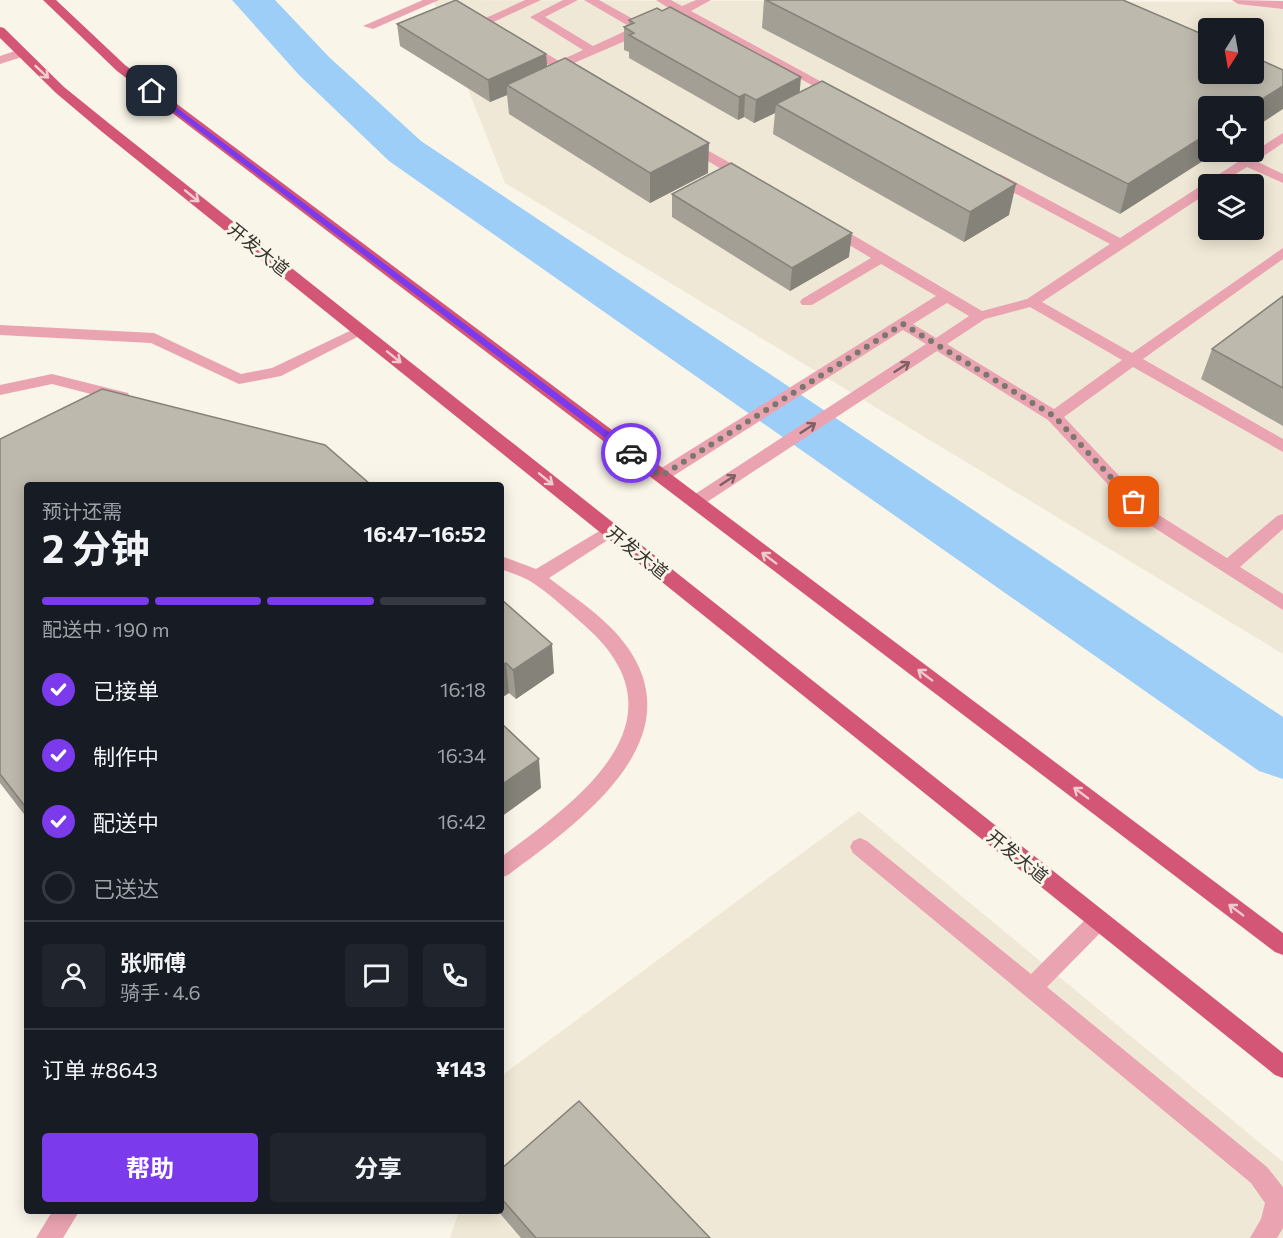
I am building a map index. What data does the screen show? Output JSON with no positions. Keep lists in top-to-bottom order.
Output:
{
  "streets": {
    "main road": ["开发大道"]
  },
  "north": "bottom",
  "page": {
    "heading": ["2 分钟", "预计还需", "16:47–16:52"],
    "panel": [
      "张师傅",
      "骑手 · 4.6",
      "订单 #8643",
      "¥143"
    ],
    "bar": "配送中 · 190 m",
    "list": [
      ["已接单", "16:18"],
      ["制作中", "16:34"],
      ["配送中", "16:42"],
      "已送达"
    ],
    "buttons": ["帮助", "分享"]
  }
}
